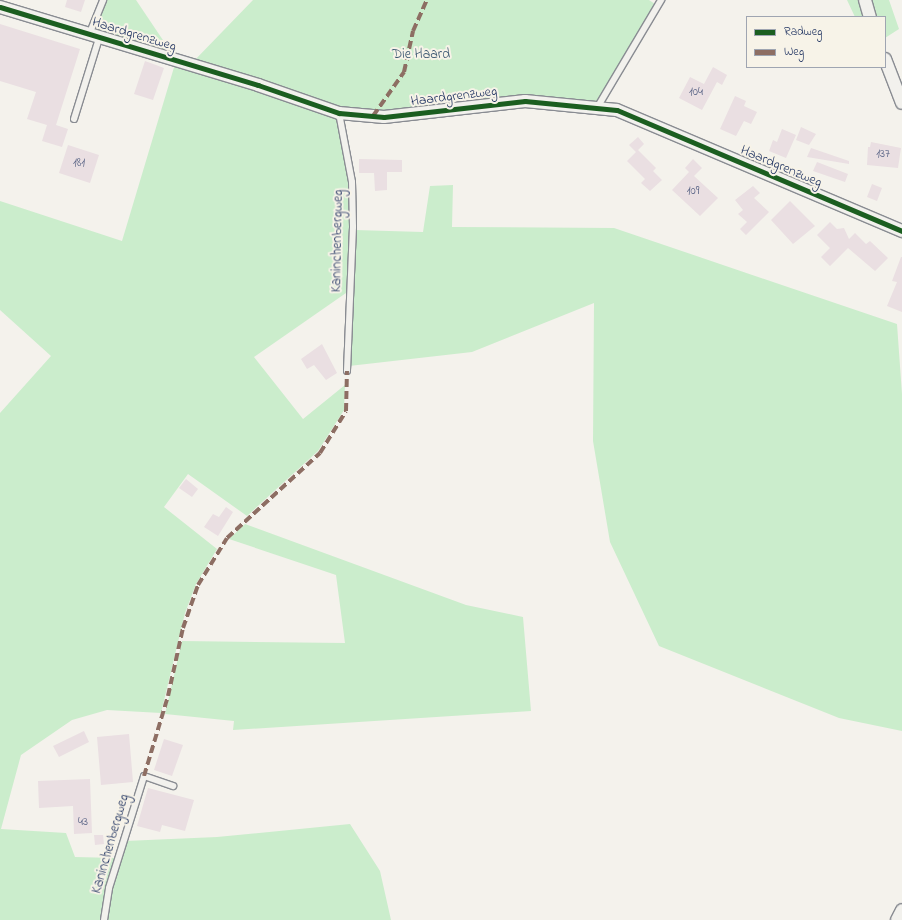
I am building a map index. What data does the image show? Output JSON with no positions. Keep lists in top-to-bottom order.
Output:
{
  "streets": {
    "street": ["Haardgrenzweg"],
    "lane": ["Kaninchenbergweg"]
  },
  "crossings": [
    ["Haardgrenzweg", "Kaninchenbergweg"]
  ],
  "parks": ["Die Haard"],
  "house_numbers": [
    "104",
    "137",
    "181",
    "109",
    "43"
  ],
  "legend": ["Radweg", "Weg"]
}
